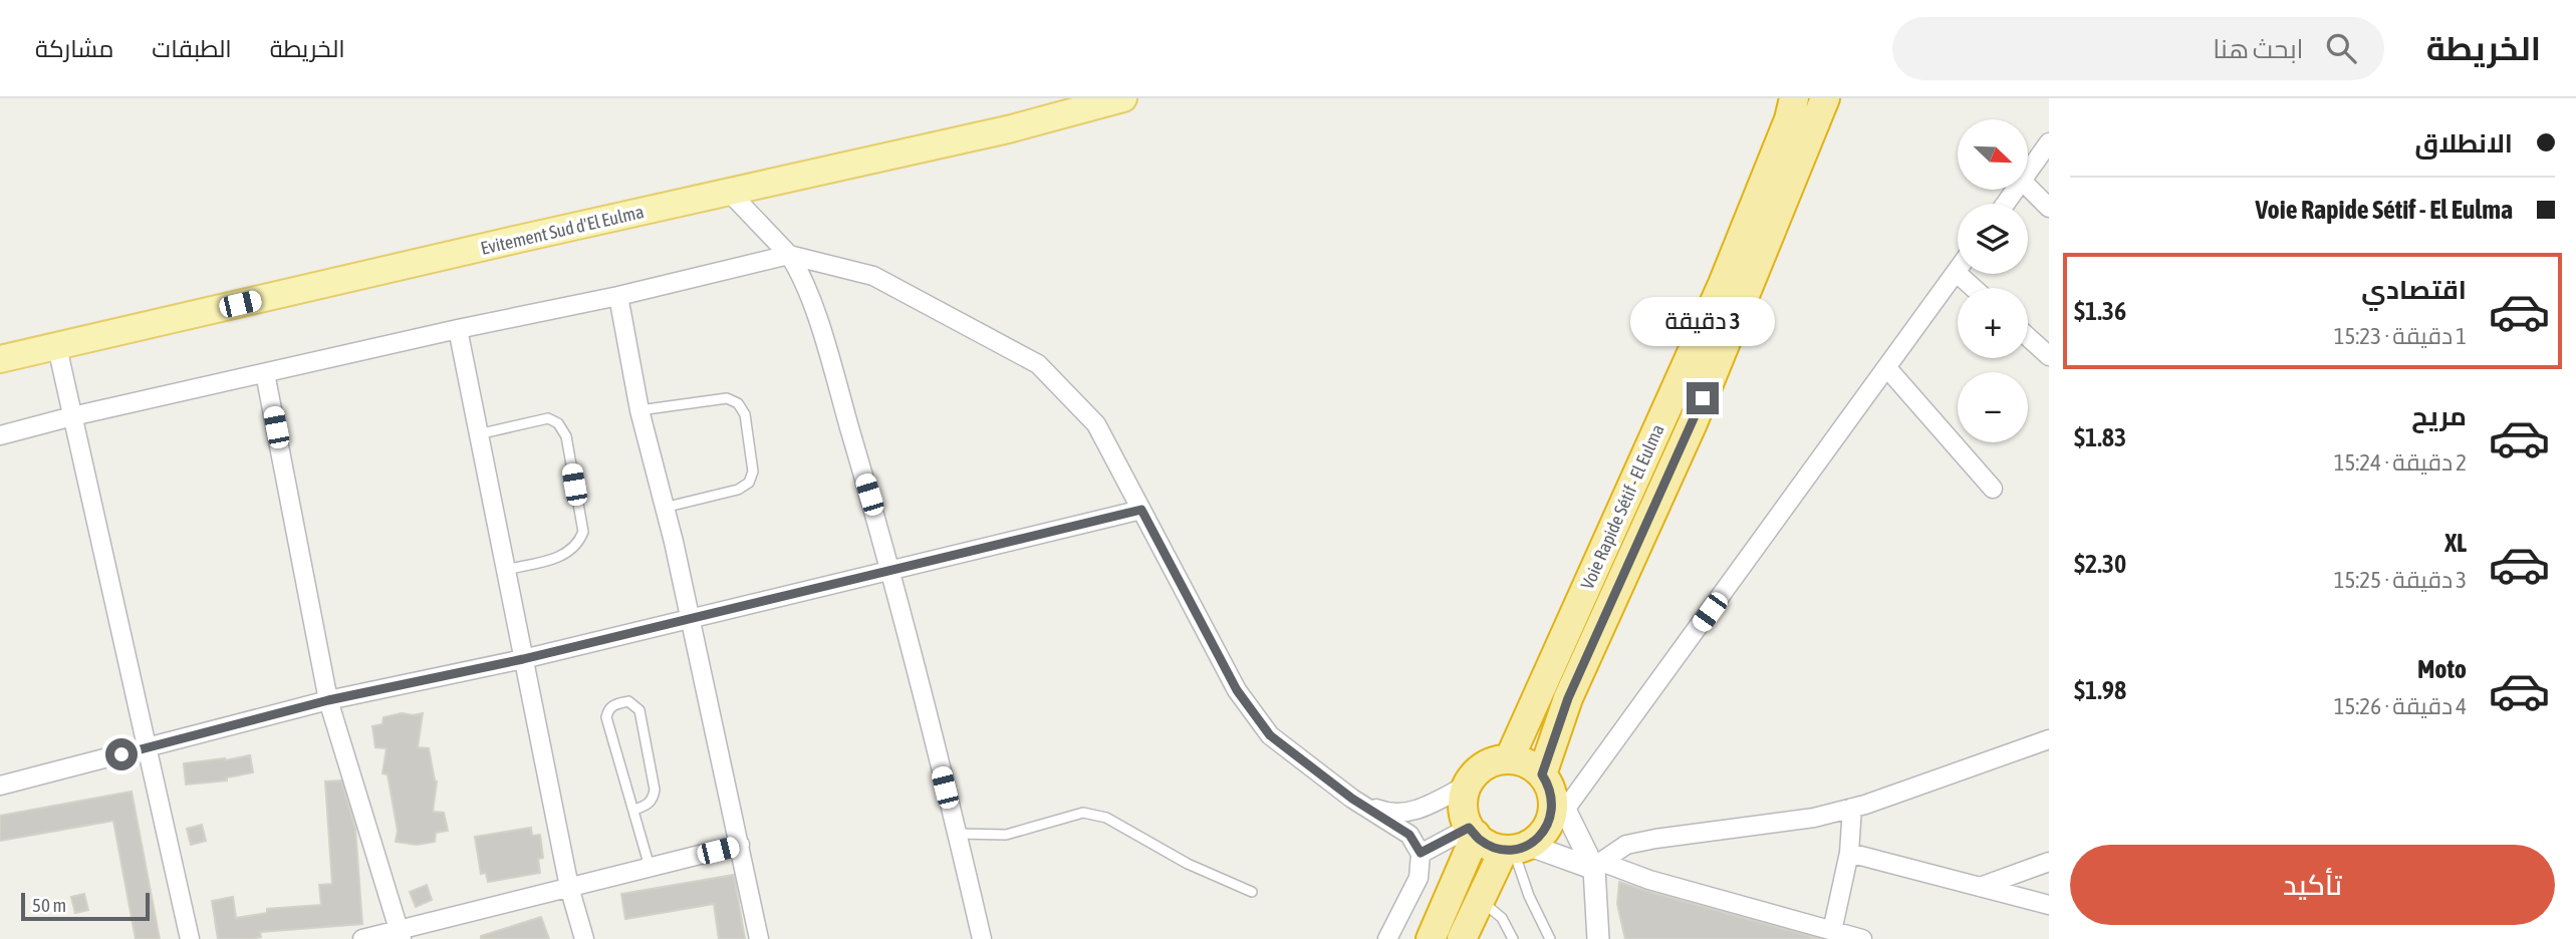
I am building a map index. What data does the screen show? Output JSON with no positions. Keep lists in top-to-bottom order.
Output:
{
  "streets": {
    "highway": ["Voie Rapide Sétif - El Eulma"],
    "main road": ["Evitement Sud d'El Eulma"]
  },
  "scale_bar": "50 m",
  "north": "bottom right",
  "page": {
    "header": "الخريطة",
    "search": "ابحث هنا",
    "nav": ["الخريطة", "الطبقات", "مشاركة"],
    "banner": ["الانطلاق", "Voie Rapide Sétif - El Eulma"],
    "map_buttons": ["+", "−"],
    "list": [
      {
        "name": "اقتصادي",
        "note": "1 دقيقة · 15:23",
        "value": "$1.36"
      },
      {
        "name": "مريح",
        "note": "2 دقيقة · 15:24",
        "value": "$1.83"
      },
      {
        "name": "XL",
        "note": "3 دقيقة · 15:25",
        "value": "$2.30"
      },
      {
        "name": "Moto",
        "note": "4 دقيقة · 15:26",
        "value": "$1.98"
      }
    ],
    "bubble": "3 دقيقة",
    "buttons": "تأكيد",
    "scale": "50 m"
  }
}
